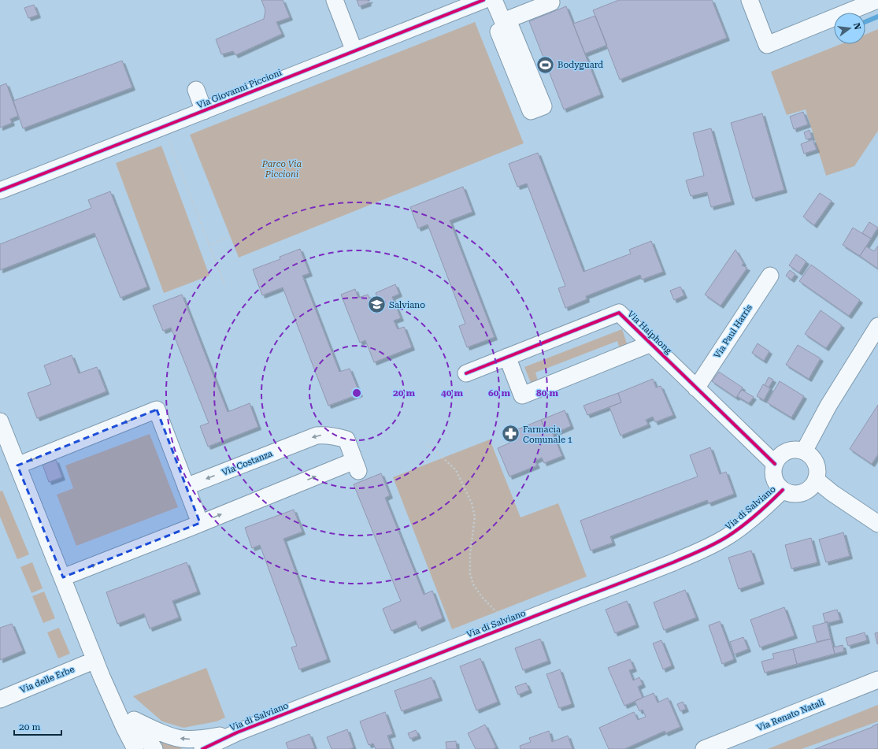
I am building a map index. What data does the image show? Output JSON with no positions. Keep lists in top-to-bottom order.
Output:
{
  "streets": {
    "street": [
      "Via Giovanni Piccioni",
      "Via Paul Harris",
      "Via Haiphong",
      "Via Costanza",
      "Via di Salviano",
      "Via delle Erbe",
      "Via Renato Natali"
    ]
  },
  "crossings": [
    ["Via Paul Harris", "Via Haiphong"],
    ["Via Haiphong", "Via di Salviano"]
  ],
  "parks": ["Parco Via Piccioni"],
  "places": {
    "sports": ["Bodyguard"],
    "school or university": ["Salviano"],
    "pharmacy": ["Farmacia Comunale 1"]
  },
  "scale_bar": "20 m",
  "north": "right",
  "rings": [
    "20 m",
    "40 m",
    "60 m",
    "80 m"
  ]
}
